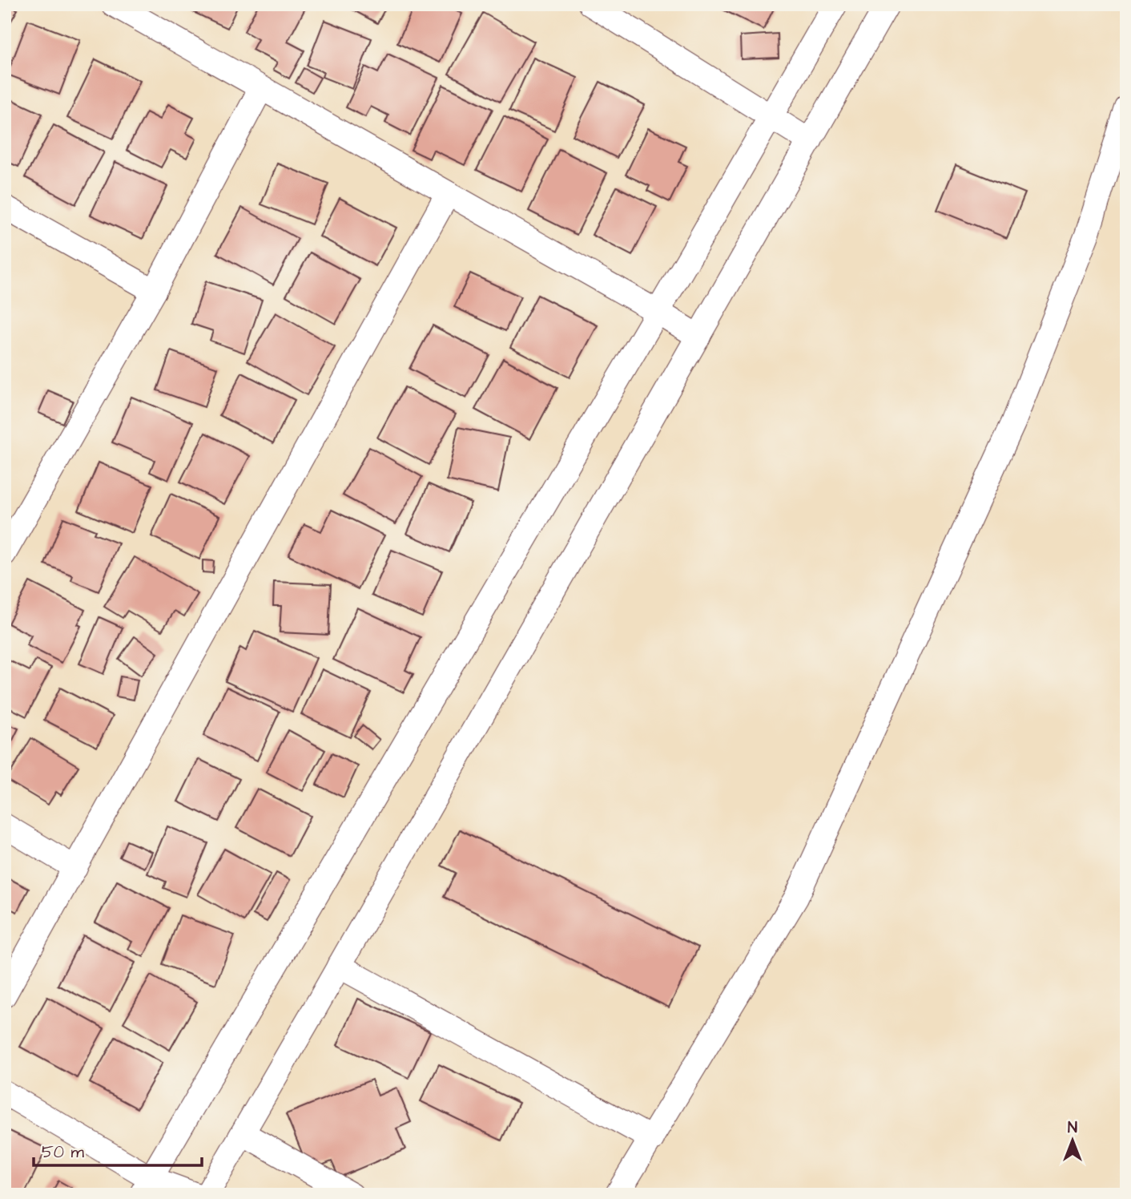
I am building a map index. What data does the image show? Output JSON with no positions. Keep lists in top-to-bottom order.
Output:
{
  "scale_bar": "50 m",
  "north": "top"
}
